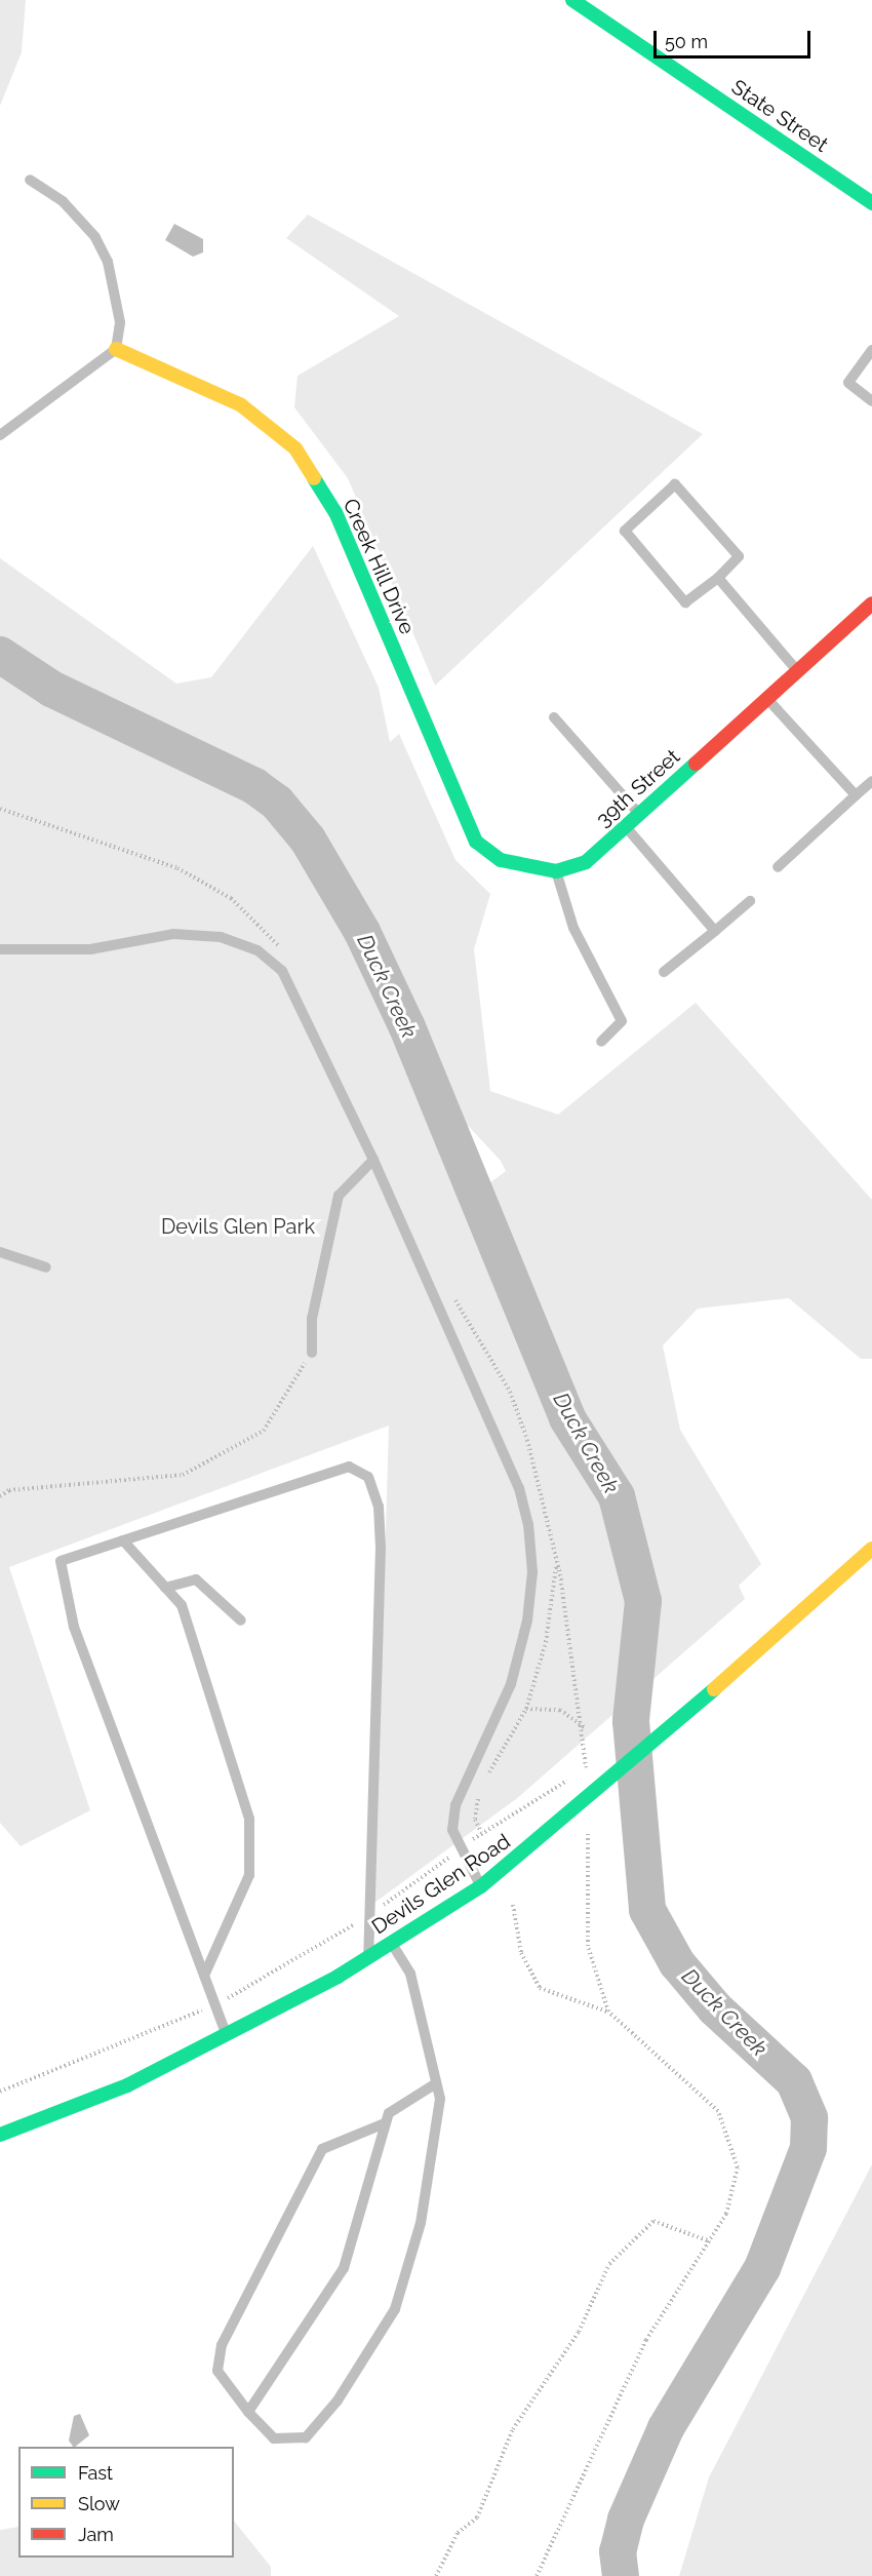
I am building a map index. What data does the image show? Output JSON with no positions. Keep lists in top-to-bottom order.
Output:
{
  "streets": {
    "main road": [
      "State Street",
      "Creek Hill Drive",
      "39th Street",
      "Devils Glen Road"
    ]
  },
  "crossings": [
    ["Creek Hill Drive", "39th Street"]
  ],
  "water": ["Duck Creek"],
  "parks": ["Devils Glen Park"],
  "legend": ["Fast", "Slow", "Jam"],
  "scale_bar": "50 m"
}
